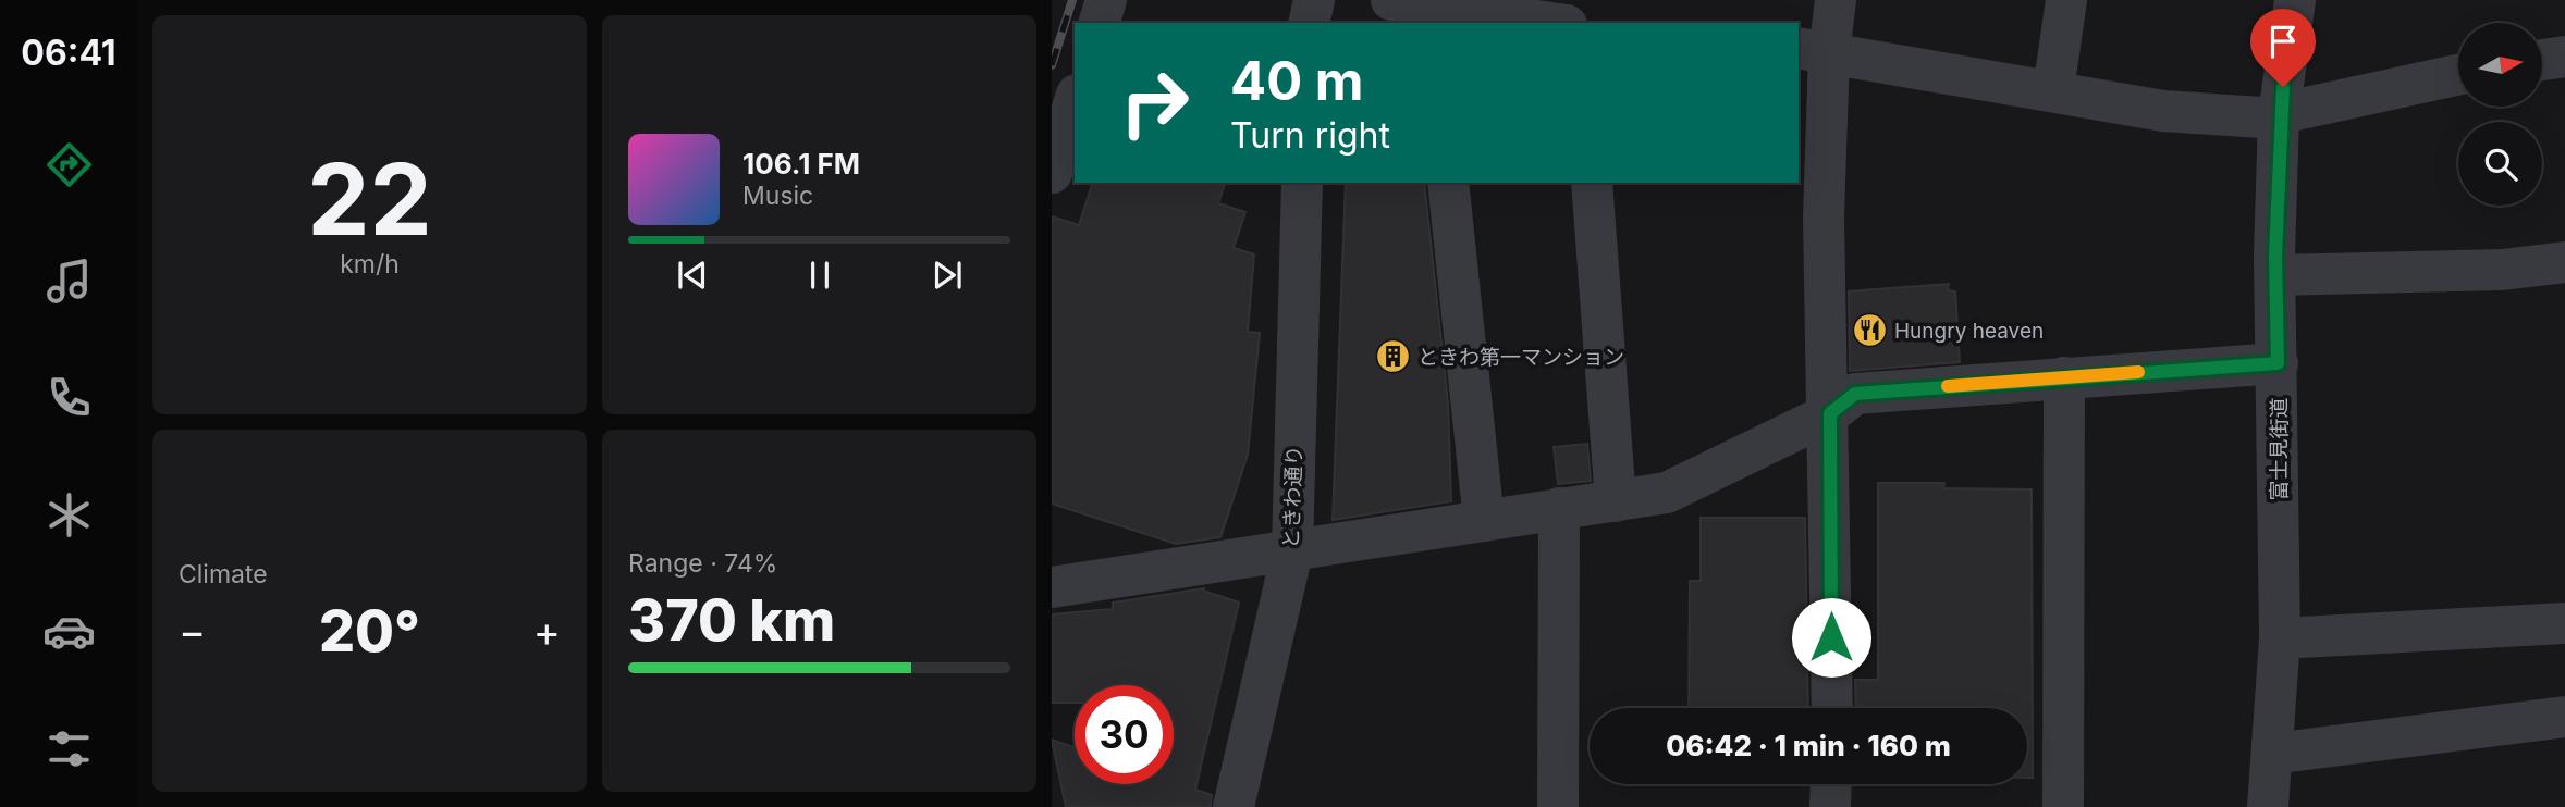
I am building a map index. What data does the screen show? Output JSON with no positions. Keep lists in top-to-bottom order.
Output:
{
  "streets": {
    "street": ["富士見街道", "ときわ通り"]
  },
  "places": {
    "restaurant": ["Hungry heaven"],
    "building": ["ときわ第一マンション"]
  },
  "north": "right",
  "page": {
    "tabs": "06:41",
    "tile": [
      ["22", "km/h"],
      "Climate",
      ["Range · 74%", "370 km"]
    ],
    "turn": ["40 m", "Turn right"],
    "song": ["106.1 FM", "Music"],
    "heat": ["−", "20°", "+"],
    "limit": "30",
    "trip": "06:42 · 1 min · 160 m"
  }
}
